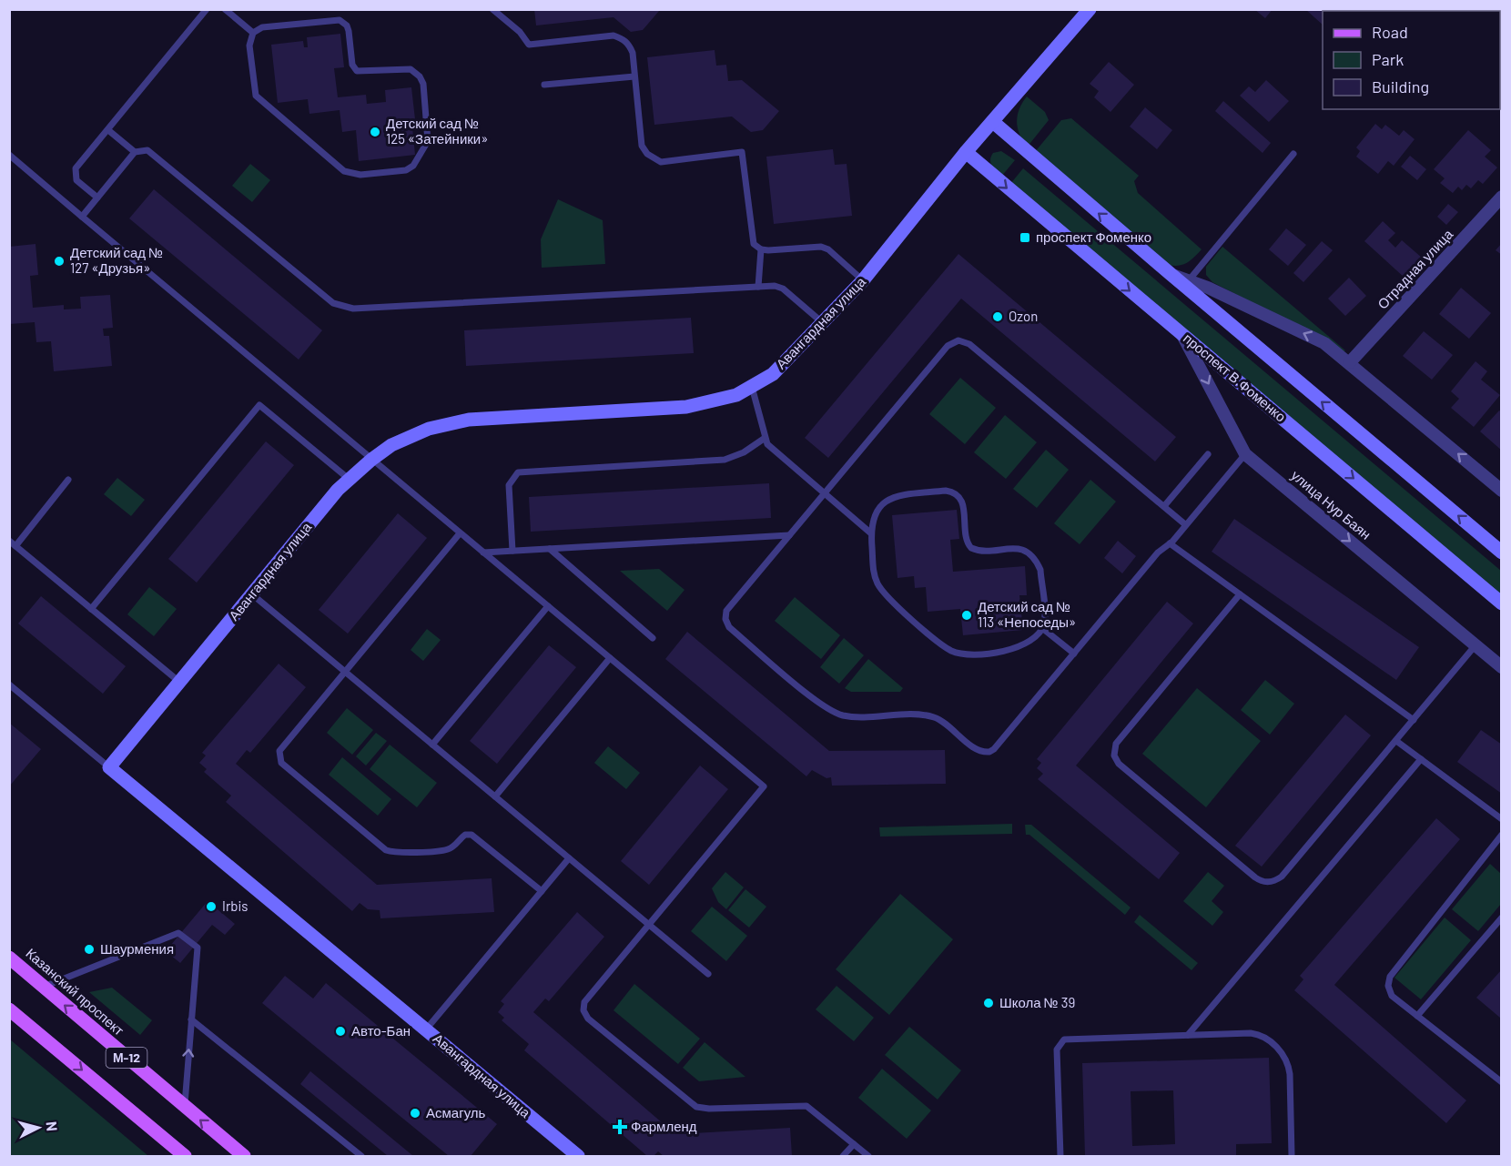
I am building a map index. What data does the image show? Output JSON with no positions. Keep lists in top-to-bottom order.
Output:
{
  "streets": {
    "main road": ["Казанский проспект", "М-12"],
    "street": [
      "Отрадная улица",
      "Авангардная улица",
      "проспект В.Фоменко",
      "улица Нур Баян"
    ]
  },
  "crossings": [
    ["Авангардная улица", "проспект В.Фоменко"],
    ["проспект В.Фоменко", "улица Нур Баян"]
  ],
  "places": {
    "other": [
      "Детский сад № 125 «Затейники»",
      "Детский сад № 127 «Друзья»",
      "Ozon",
      "Детский сад № 113 «Непоседы»",
      "Irbis",
      "Шаурмения",
      "Школа № 39",
      "Авто-Бан",
      "Асмагуль"
    ],
    "transit": ["проспект Фоменко"],
    "health": ["Фармленд"]
  },
  "legend": ["Road", "Park", "Building"],
  "north": "right"
}
